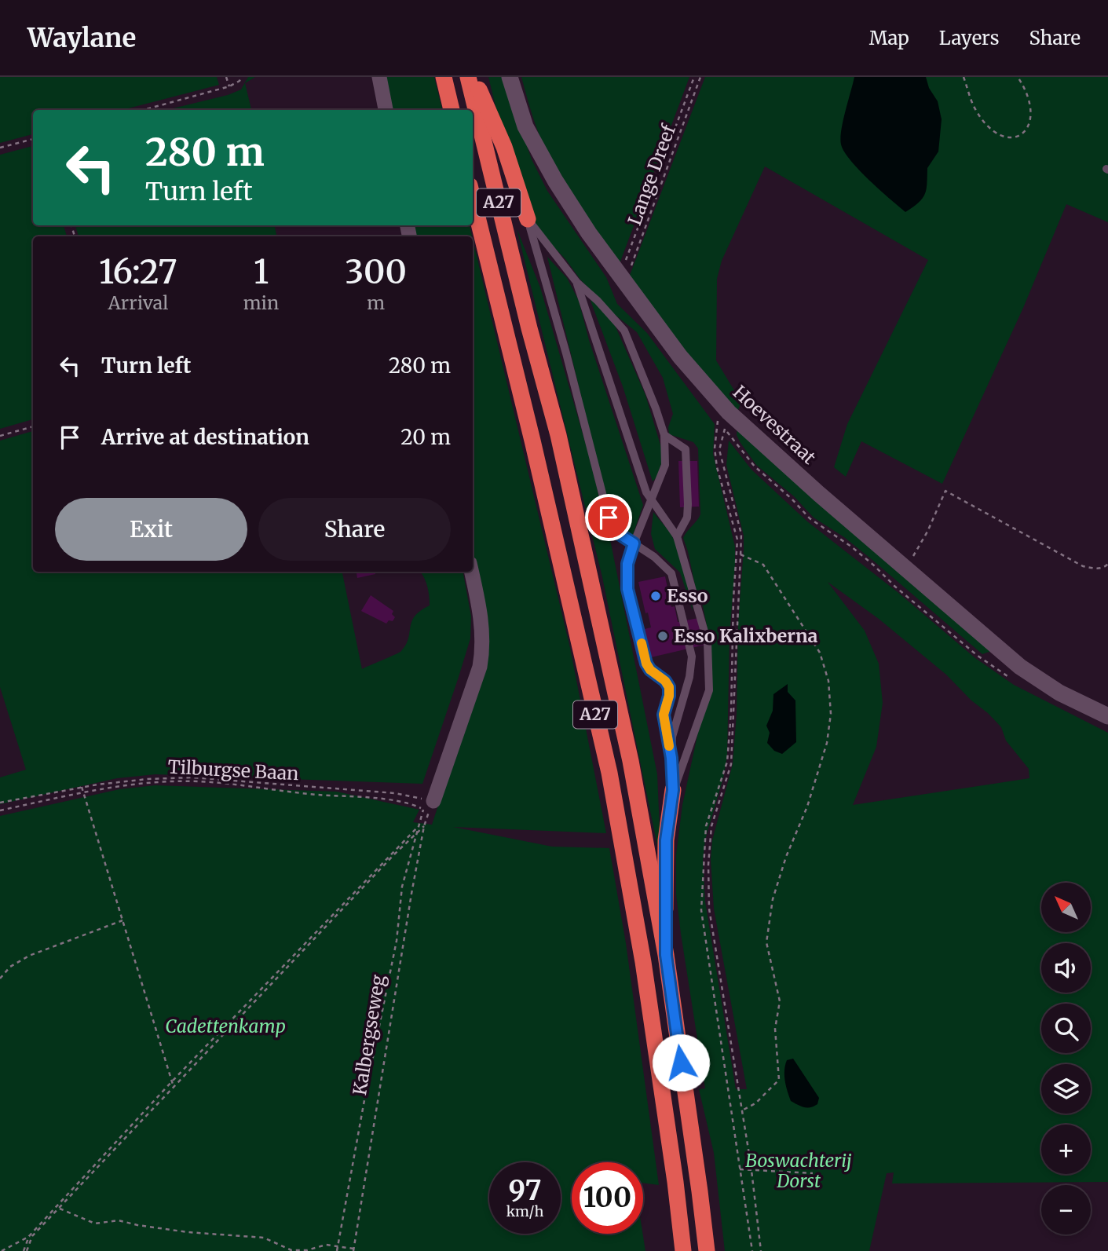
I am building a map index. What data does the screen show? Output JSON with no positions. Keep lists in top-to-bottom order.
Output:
{
  "streets": {
    "highway": ["A27"],
    "street": ["Hoevestraat"],
    "path": ["Lange Dreef", "Tilburgse Baan", "Kalbergseweg"]
  },
  "crossings": [
    ["Lange Dreef", "Hoevestraat"]
  ],
  "parks": ["Cadettenkamp", "Boswachterij Dorst"],
  "places": ["Esso", "Esso Kalixberna"],
  "north": "top left",
  "page": {
    "header": "Waylane",
    "nav": ["Map", "Layers", "Share"],
    "turn": ["280 m", "Turn left"],
    "eta": [
      "16:27",
      "Arrival",
      "1",
      "min",
      "300",
      "m"
    ],
    "list": [
      {
        "name": "Turn left",
        "value": "280 m"
      },
      {
        "name": "Arrive at destination",
        "value": "20 m"
      }
    ],
    "buttons": ["Exit", "Share"],
    "map_buttons": ["+", "−"],
    "speed": "97 km/h",
    "limit": "100"
  }
}
